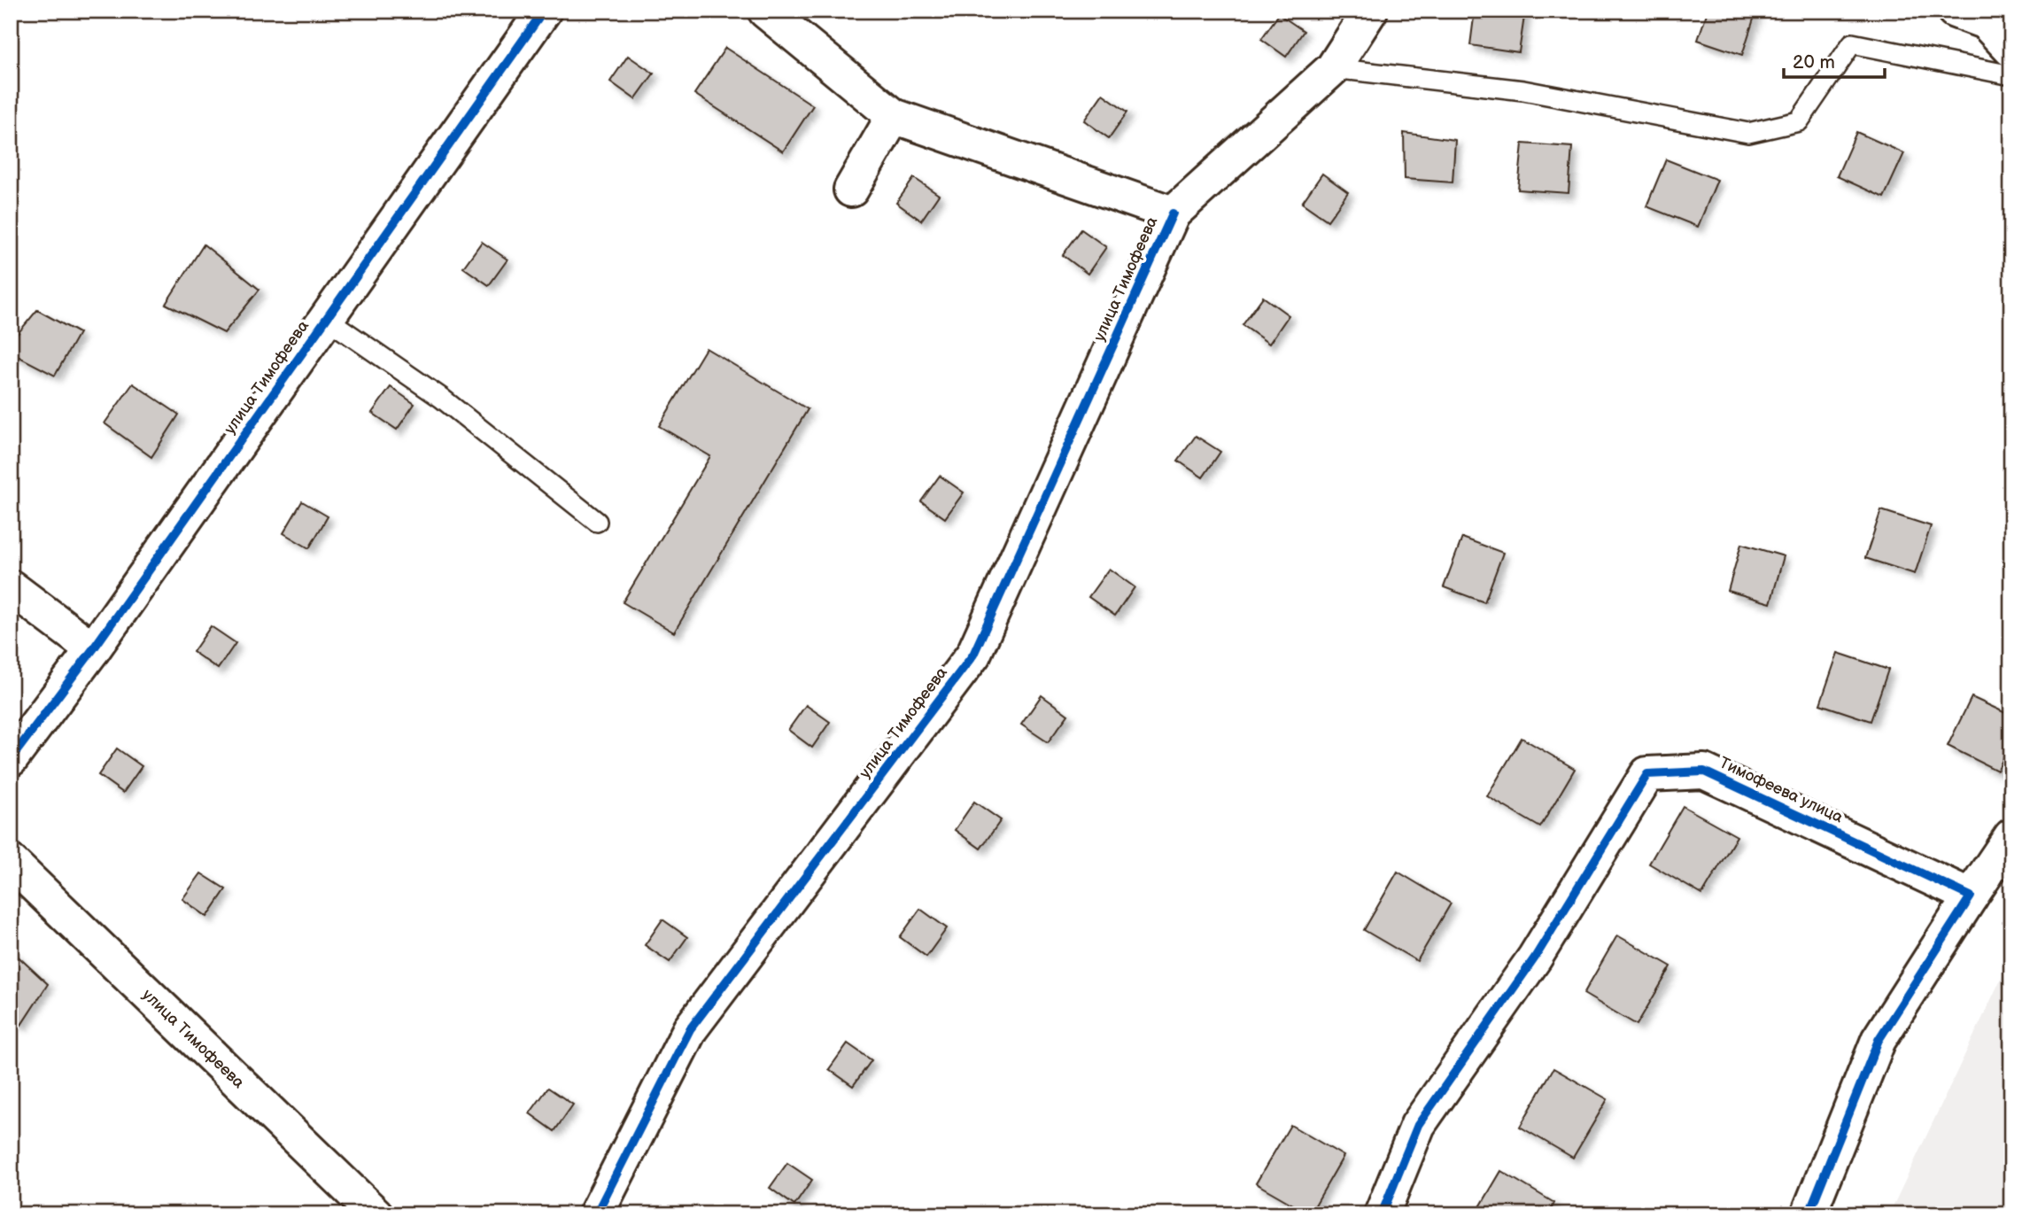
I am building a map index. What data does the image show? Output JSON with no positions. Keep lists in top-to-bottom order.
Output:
{
  "streets": {
    "street": ["улица Тимофеева", "Тимофеева улица"]
  },
  "scale_bar": "20 m"
}
